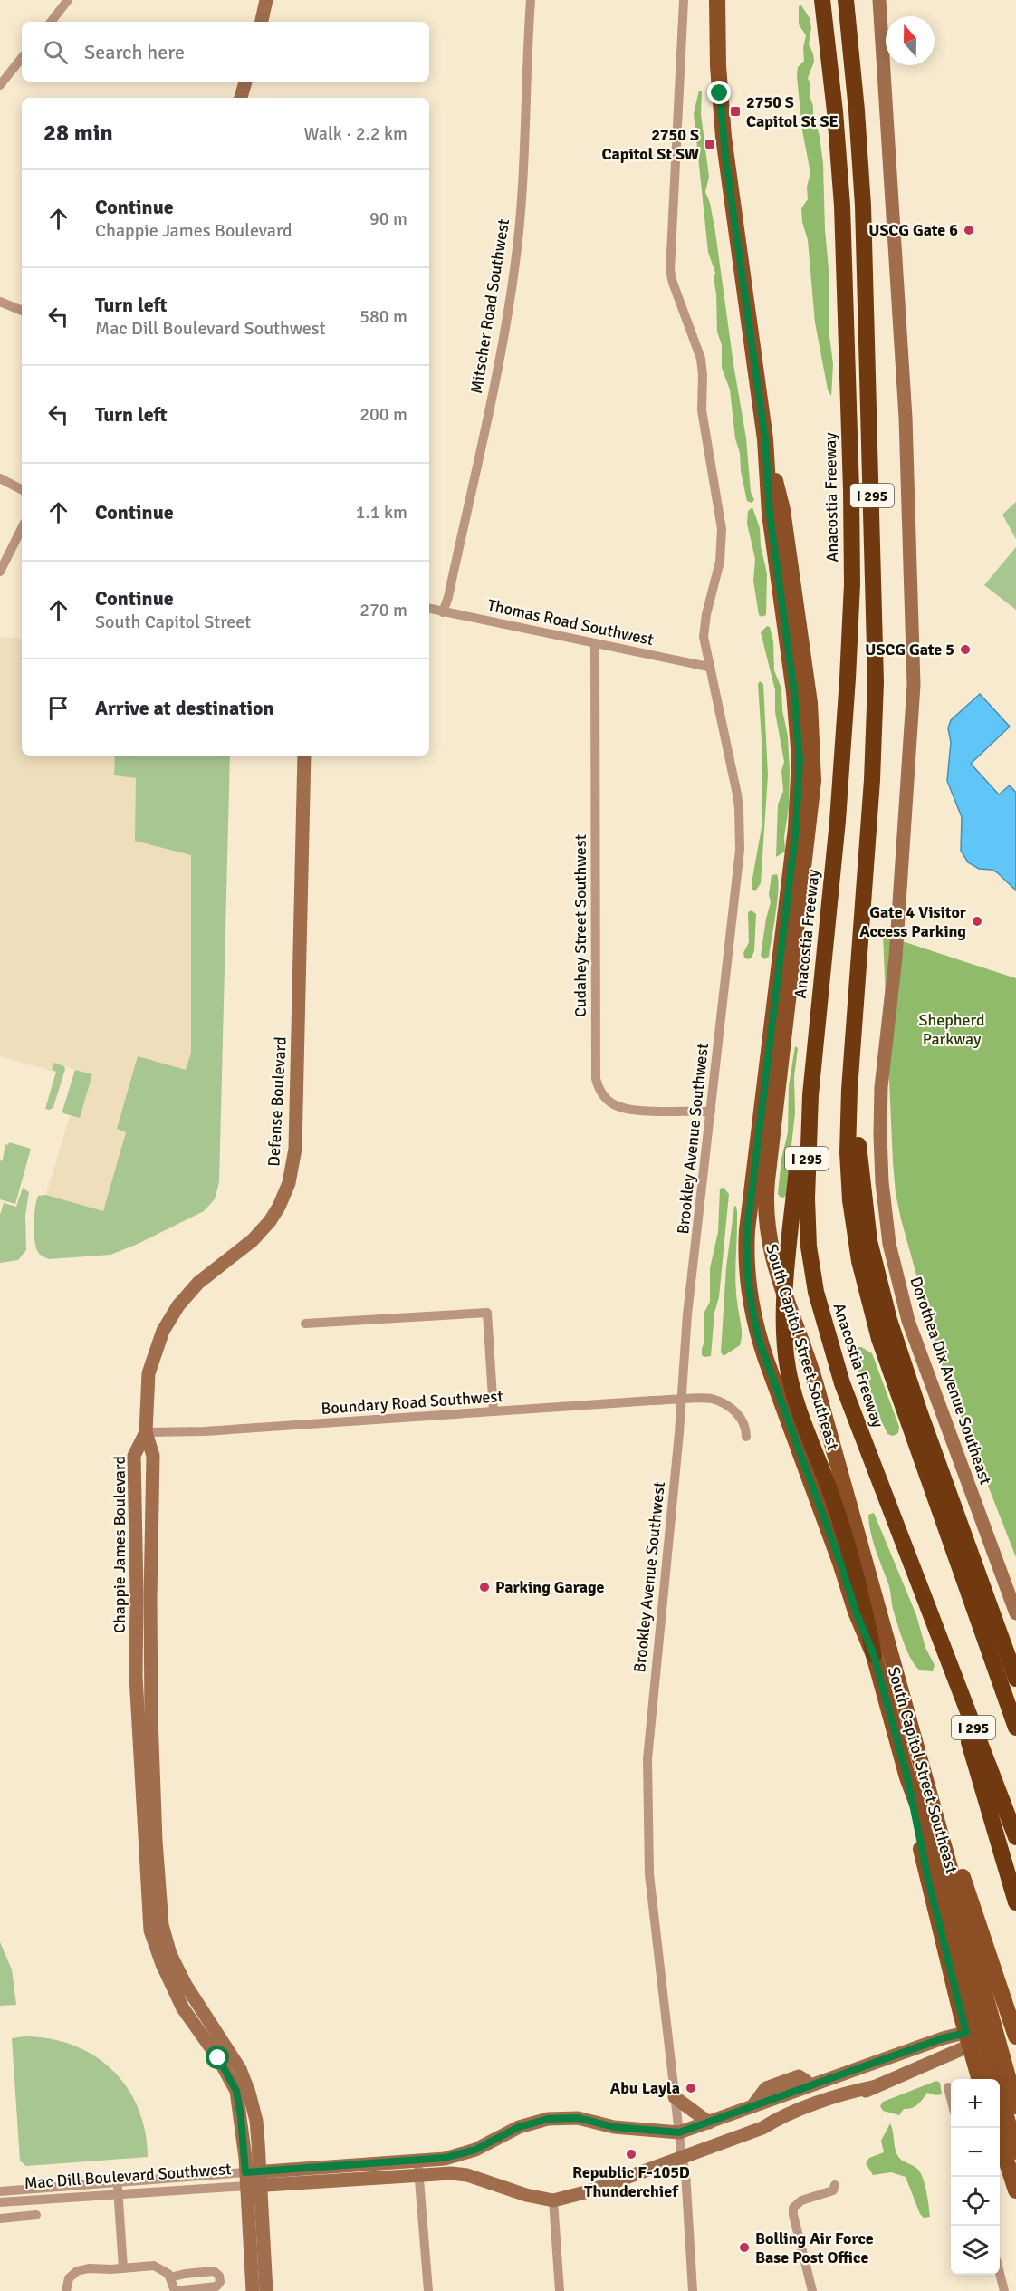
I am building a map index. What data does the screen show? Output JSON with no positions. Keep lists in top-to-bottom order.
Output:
{
  "streets": {
    "highway": ["I 295", "Anacostia Freeway"],
    "main road": ["South Capitol Street Southeast"],
    "street": [
      "Mitscher Road Southwest",
      "Thomas Road Southwest",
      "Cudahey Street Southwest",
      "Defense Boulevard",
      "Brookley Avenue Southwest",
      "Dorothea Dix Avenue Southeast",
      "Boundary Road Southwest",
      "Chappie James Boulevard",
      "Mac Dill Boulevard Southwest"
    ]
  },
  "crossings": [
    ["Mitscher Road Southwest", "Thomas Road Southwest"],
    ["Thomas Road Southwest", "Cudahey Street Southwest"],
    ["Thomas Road Southwest", "Brookley Avenue Southwest"],
    ["Cudahey Street Southwest", "Brookley Avenue Southwest"],
    ["Defense Boulevard", "Boundary Road Southwest"],
    ["Defense Boulevard", "Chappie James Boulevard"],
    ["Brookley Avenue Southwest", "Boundary Road Southwest"],
    ["Brookley Avenue Southwest", "Mac Dill Boulevard Southwest"],
    ["Boundary Road Southwest", "Chappie James Boulevard"],
    ["Chappie James Boulevard", "Mac Dill Boulevard Southwest"]
  ],
  "parks": ["Shepherd Parkway"],
  "places": {
    "transit": ["2750 S Capitol St SE", "2750 S Capitol St SW"],
    "other": [
      "USCG Gate 6",
      "USCG Gate 5",
      "Gate 4 Visitor Access Parking",
      "Parking Garage",
      "Abu Layla",
      "Republic F-105D Thunderchief",
      "Bolling Air Force Base Post Office"
    ]
  },
  "north": "top",
  "page": {
    "search": "Search here",
    "heading": ["28 min", "Walk · 2.2 km"],
    "list": [
      ["Continue", "Chappie James Boulevard", "90 m"],
      ["Turn left", "Mac Dill Boulevard Southwest", "580 m"],
      ["Turn left", "200 m"],
      ["Continue", "1.1 km"],
      ["Continue", "South Capitol Street", "270 m"],
      "Arrive at destination"
    ],
    "map_buttons": ["+", "−"]
  }
}
